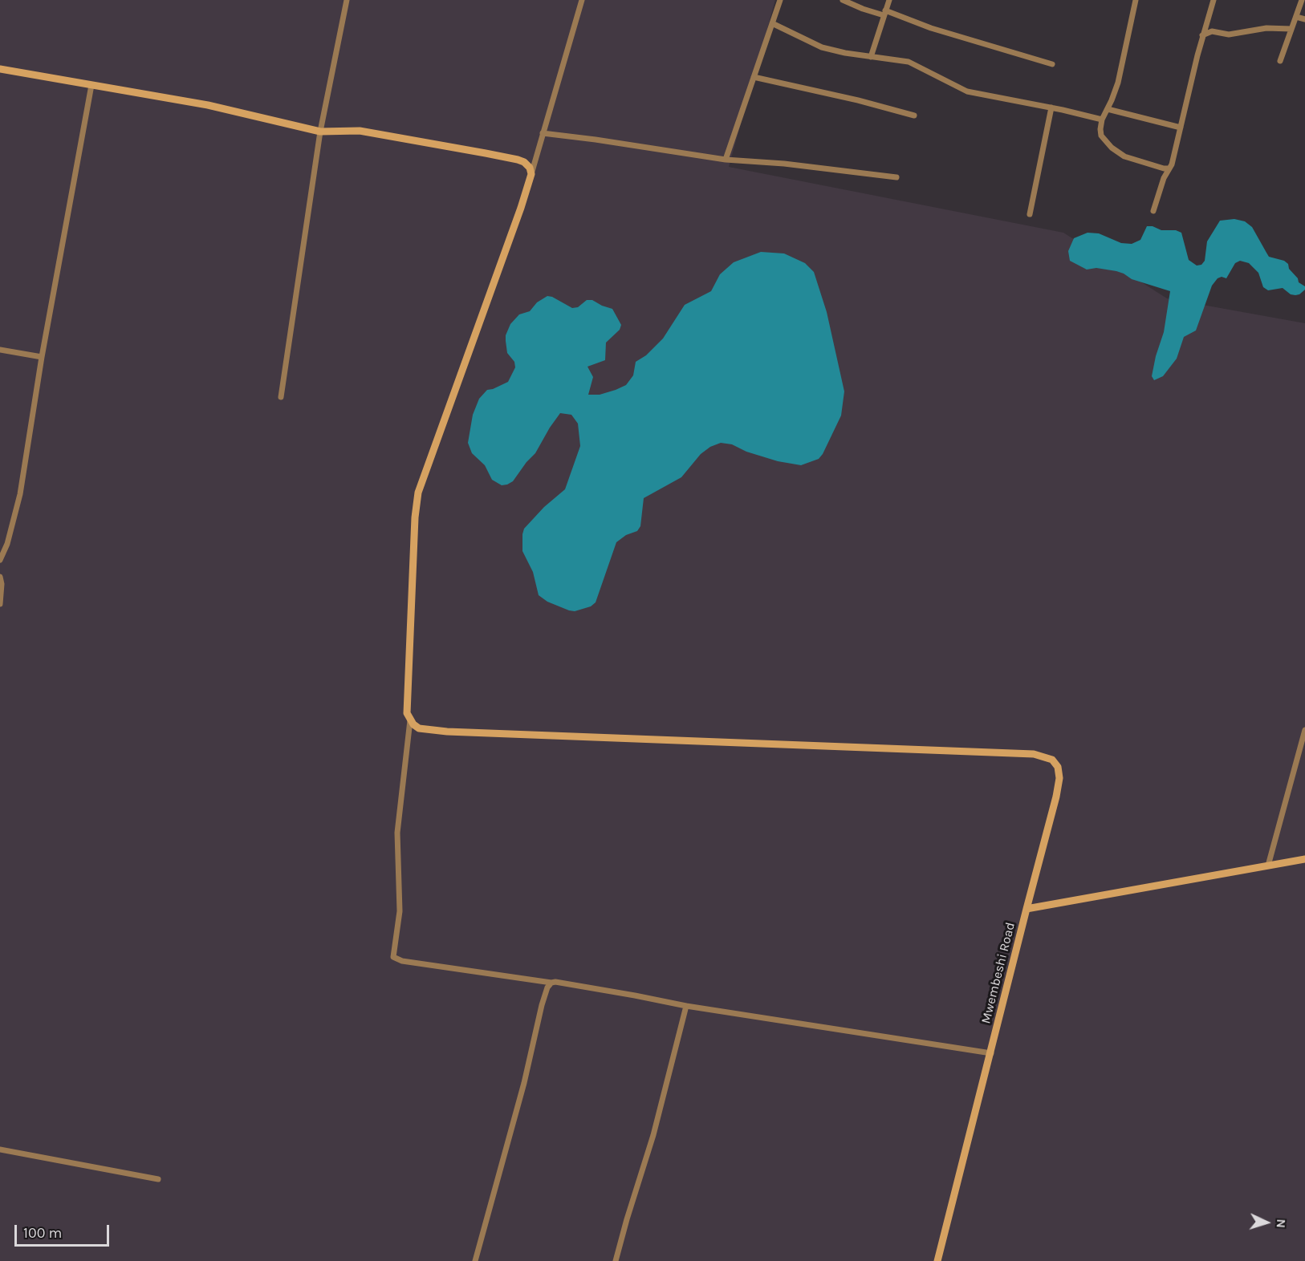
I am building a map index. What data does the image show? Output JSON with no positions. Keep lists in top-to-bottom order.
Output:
{
  "streets": {
    "street": ["Mwembeshi Road"]
  },
  "scale_bar": "100 m",
  "north": "right"
}
